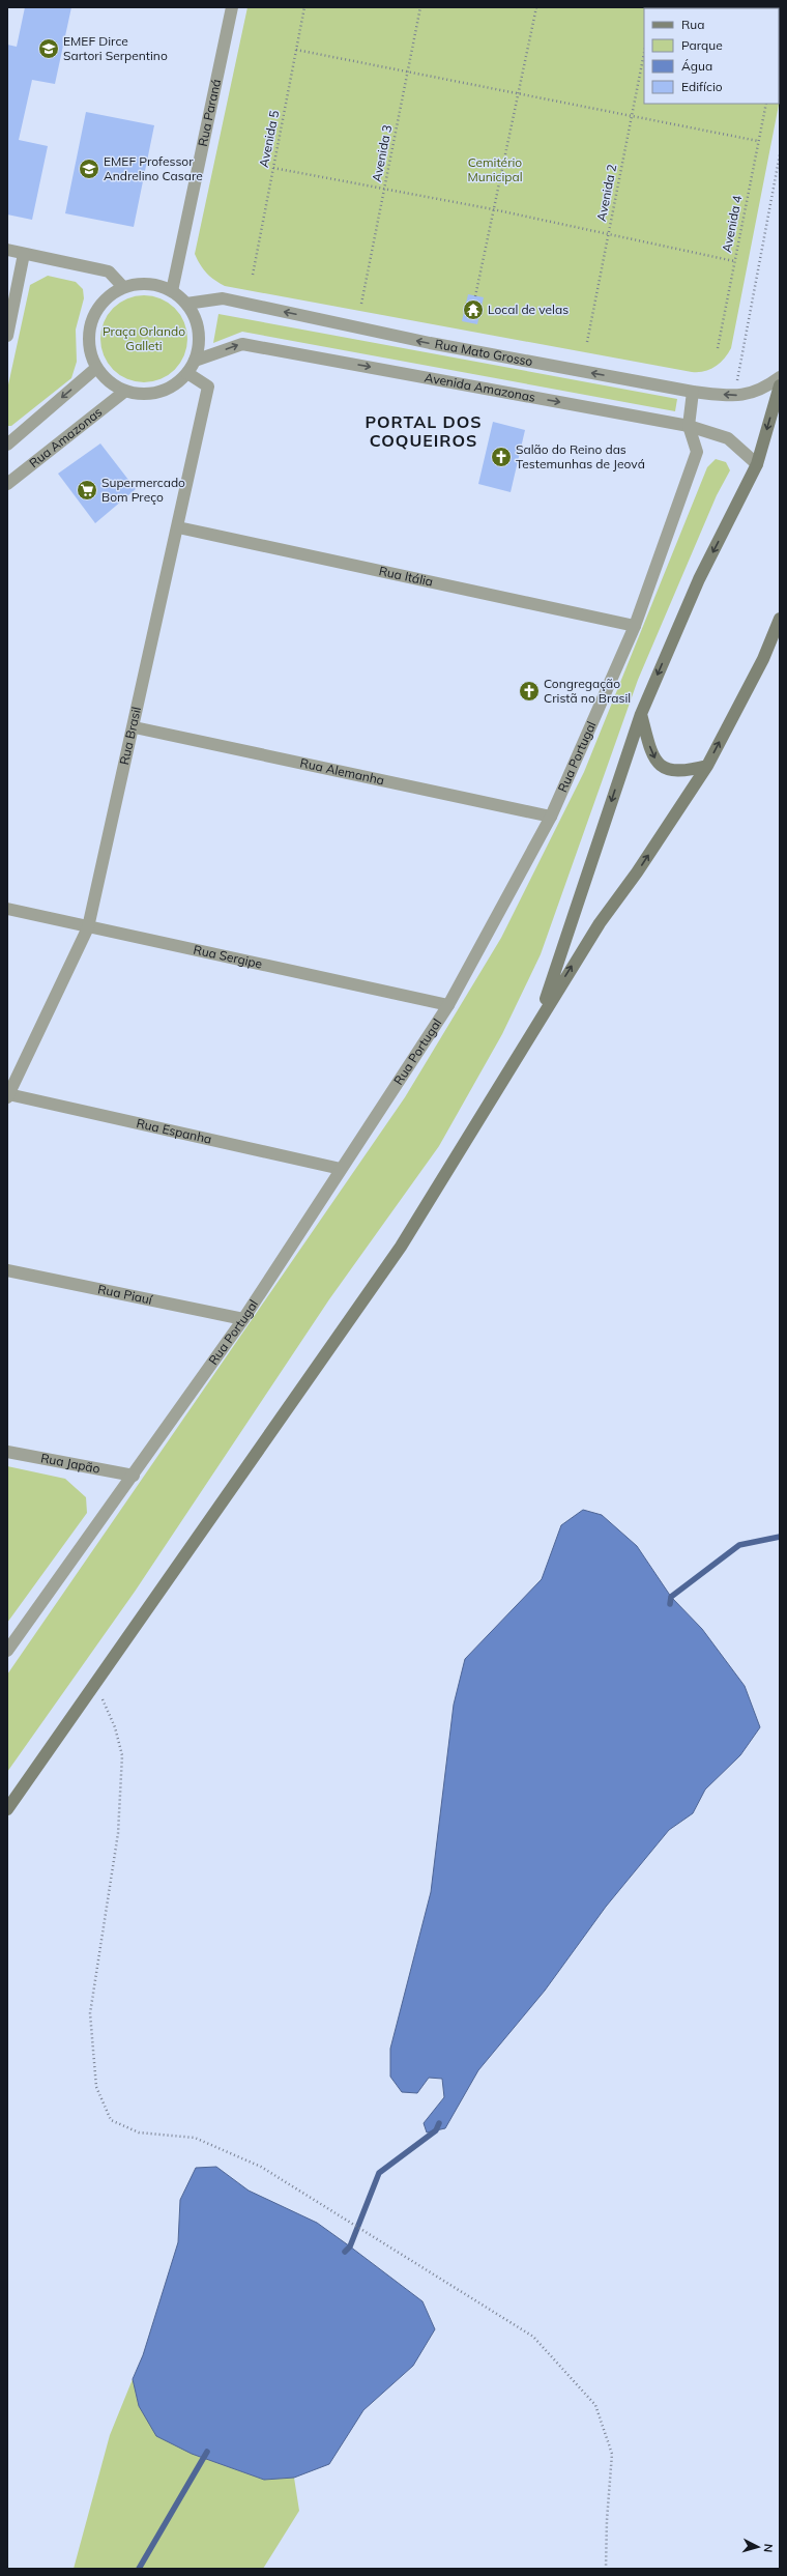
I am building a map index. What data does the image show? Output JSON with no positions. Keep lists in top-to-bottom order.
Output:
{
  "streets": {
    "street": [
      "Rua Paraná",
      "Rua Mato Grosso",
      "Avenida Amazonas",
      "Rua Amazonas",
      "Rua Itália",
      "Rua Brasil",
      "Rua Portugal",
      "Rua Alemanha",
      "Rua Sergipe",
      "Rua Espanha",
      "Rua Piauí",
      "Rua Japão"
    ],
    "path": [
      "Avenida 5",
      "Avenida 3",
      "Avenida 2",
      "Avenida 4"
    ]
  },
  "crossings": [
    ["Rua Paraná", "Rua Mato Grosso"],
    ["Rua Paraná", "Avenida Amazonas"],
    ["Rua Paraná", "Rua Amazonas"],
    ["Rua Paraná", "Rua Brasil"],
    ["Rua Mato Grosso", "Avenida Amazonas"],
    ["Rua Mato Grosso", "Rua Amazonas"],
    ["Rua Mato Grosso", "Rua Brasil"],
    ["Rua Mato Grosso", "Rua Portugal"],
    ["Avenida Amazonas", "Rua Amazonas"],
    ["Avenida Amazonas", "Rua Brasil"],
    ["Avenida Amazonas", "Rua Portugal"],
    ["Rua Amazonas", "Rua Brasil"],
    ["Rua Itália", "Rua Brasil"],
    ["Rua Itália", "Rua Portugal"],
    ["Rua Brasil", "Rua Alemanha"],
    ["Rua Brasil", "Rua Sergipe"],
    ["Rua Brasil", "Rua Espanha"],
    ["Rua Portugal", "Rua Alemanha"],
    ["Rua Portugal", "Rua Sergipe"],
    ["Rua Portugal", "Rua Espanha"],
    ["Rua Portugal", "Rua Piauí"],
    ["Rua Portugal", "Rua Japão"]
  ],
  "one_way": ["Rua Mato Grosso", "Avenida Amazonas"],
  "districts": ["PORTAL DOS COQUEIROS"],
  "parks": ["Cemitério Municipal", "Praça Orlando Galleti"],
  "places": {
    "school or university": ["EMEF Dirce Sartori Serpentino", "EMEF Professor Andrelino Casare"],
    "temple": ["Local de velas"],
    "church": ["Salão do Reino das Testemunhas de Jeová", "Congregação Cristã no Brasil"],
    "supermarket": ["Supermercado Bom Preço"]
  },
  "legend": [
    "Rua",
    "Parque",
    "Água",
    "Edifício"
  ],
  "north": "right"
}
